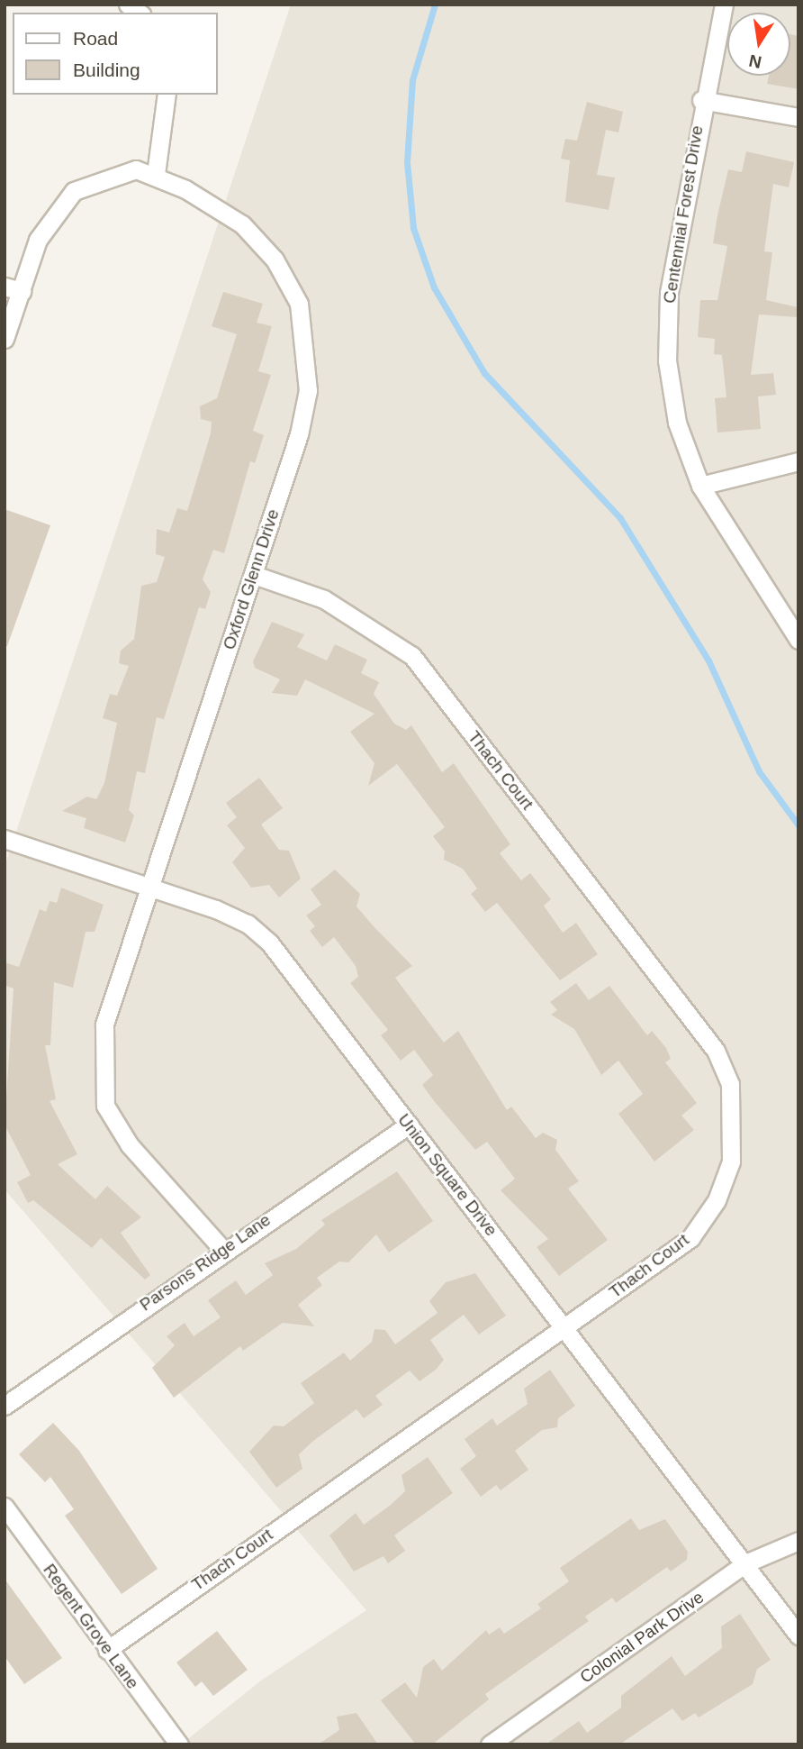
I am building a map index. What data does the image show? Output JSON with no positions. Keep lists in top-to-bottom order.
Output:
{
  "streets": {
    "street": [
      "Centennial Forest Drive",
      "Oxford Glenn Drive",
      "Thach Court",
      "Union Square Drive",
      "Parsons Ridge Lane",
      "Regent Grove Lane",
      "Colonial Park Drive"
    ]
  },
  "crossings": [
    ["Oxford Glenn Drive", "Thach Court"],
    ["Oxford Glenn Drive", "Union Square Drive"],
    ["Oxford Glenn Drive", "Parsons Ridge Lane"],
    ["Thach Court", "Union Square Drive"],
    ["Thach Court", "Regent Grove Lane"],
    ["Union Square Drive", "Parsons Ridge Lane"],
    ["Union Square Drive", "Colonial Park Drive"]
  ],
  "legend": ["Road", "Building"],
  "north": "bottom"
}
